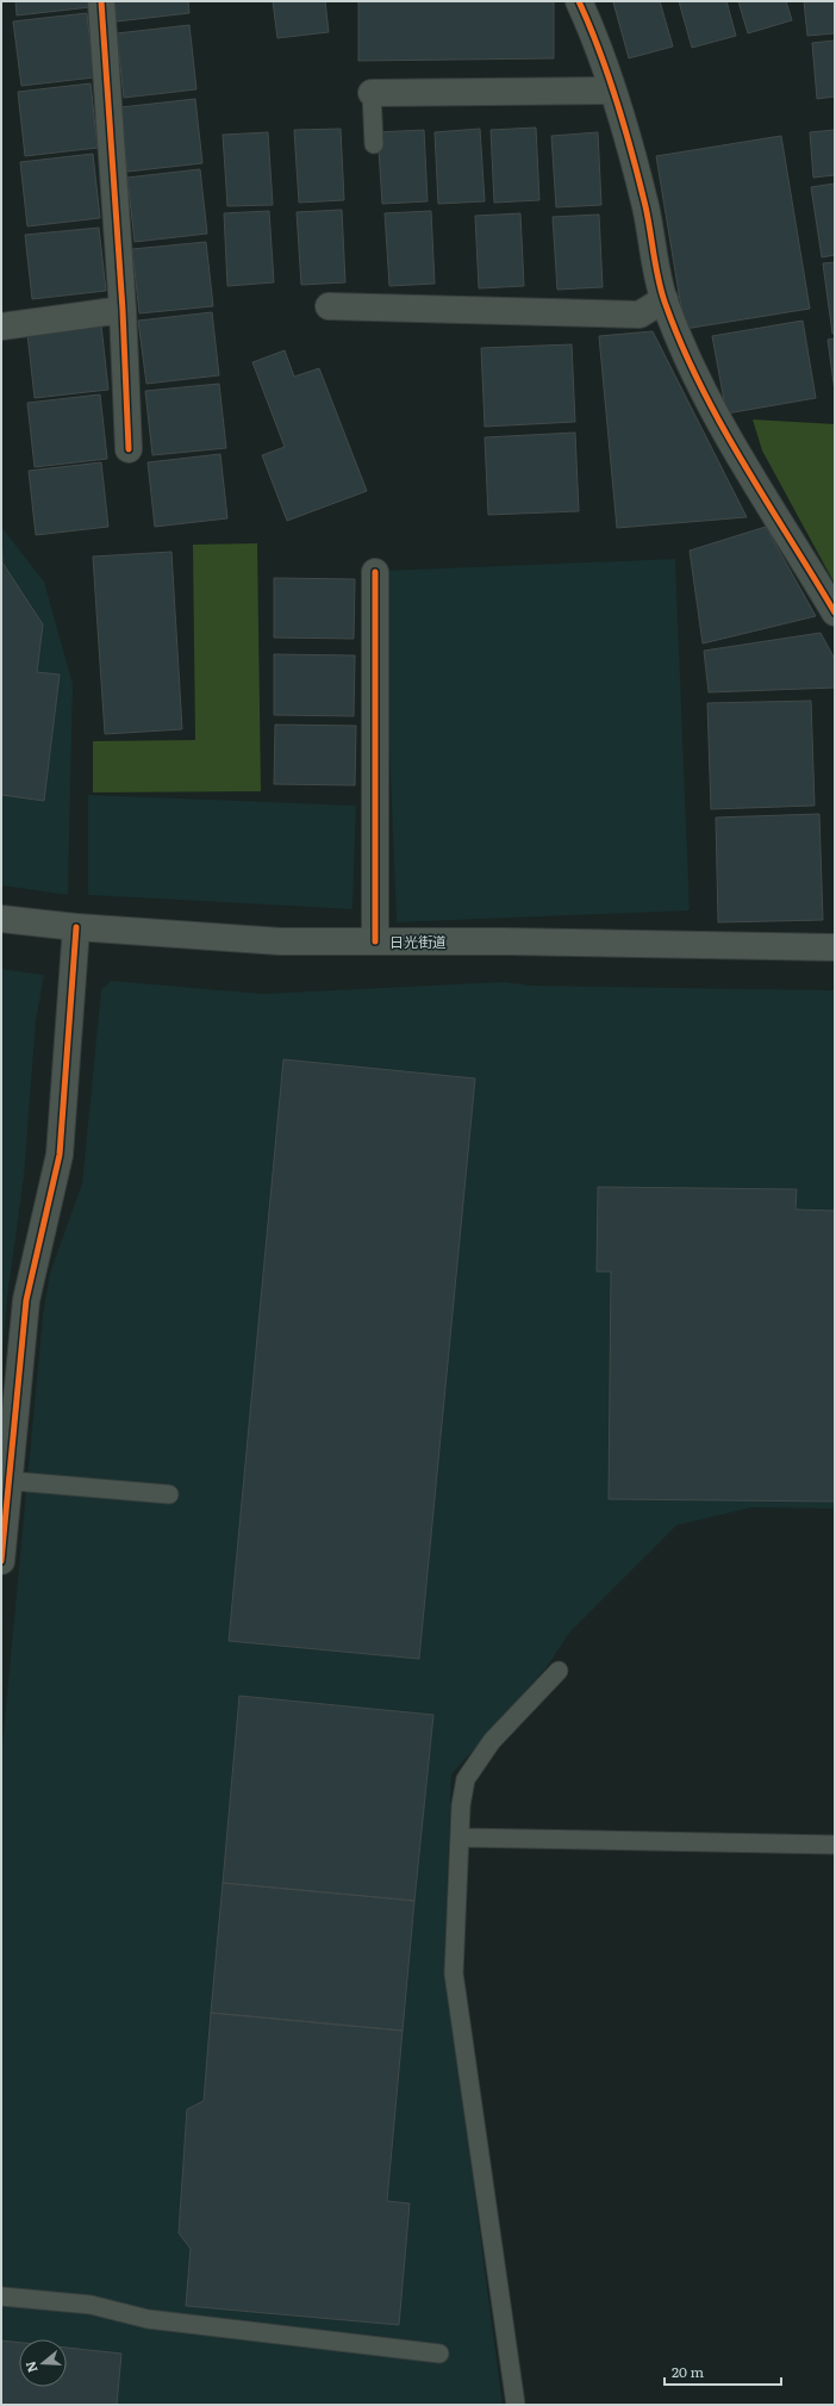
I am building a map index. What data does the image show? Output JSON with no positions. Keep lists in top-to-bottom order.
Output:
{
  "streets": {
    "main road": ["日光街道"]
  },
  "scale_bar": "20 m",
  "north": "left"
}
